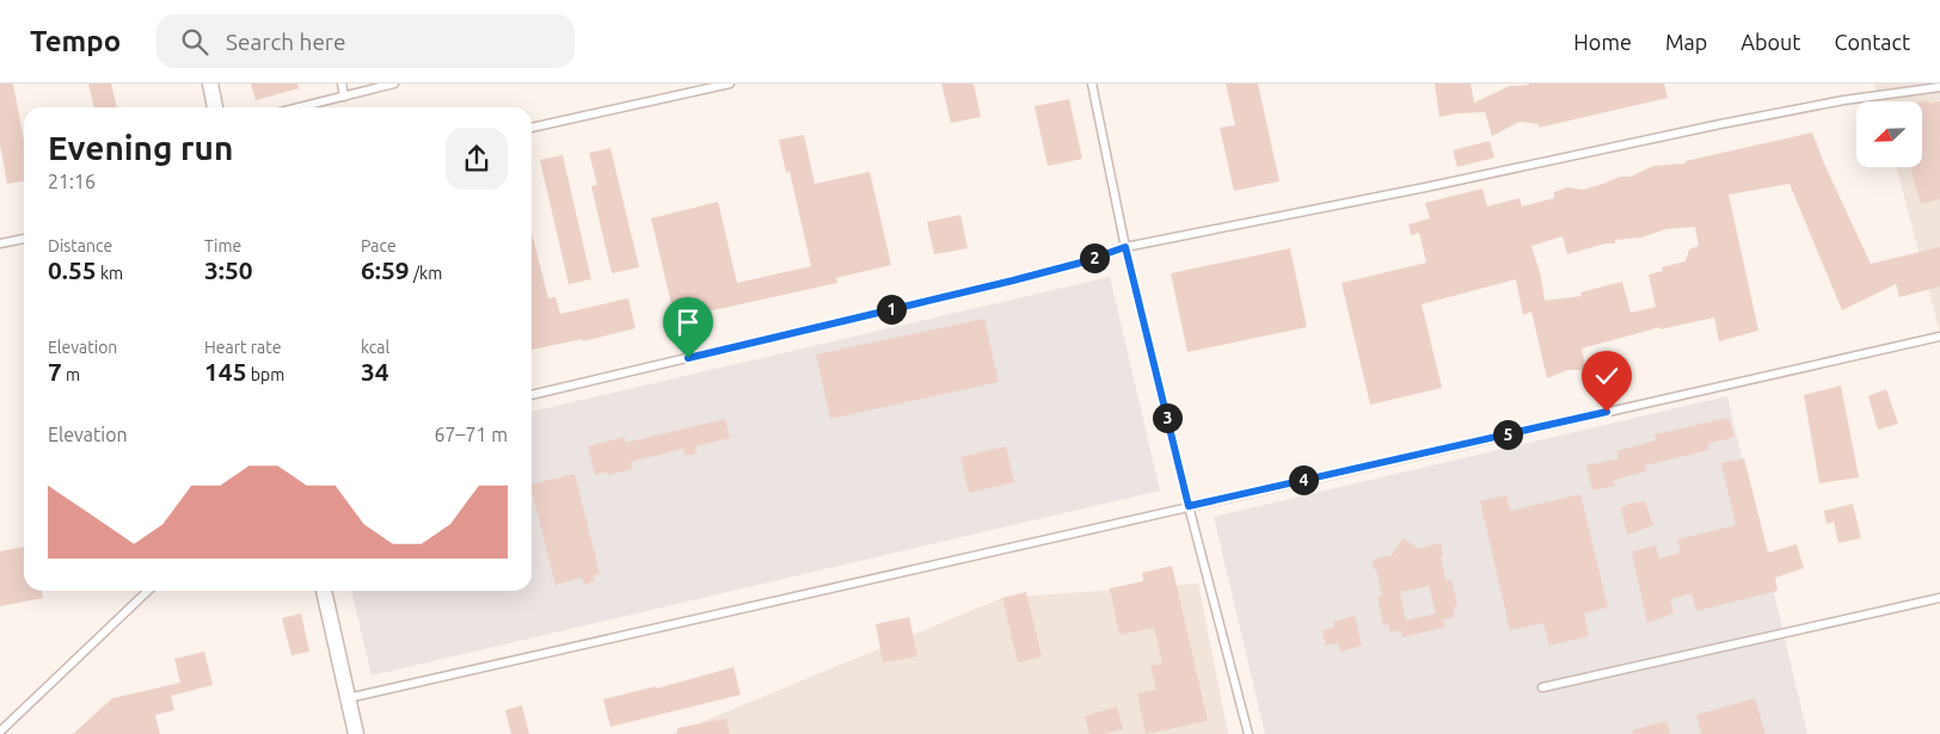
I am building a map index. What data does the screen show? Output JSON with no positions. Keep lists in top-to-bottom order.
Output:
{
  "north": "bottom left",
  "page": {
    "header": "Tempo",
    "search": "Search here",
    "nav": [
      "Home",
      "Map",
      "About",
      "Contact"
    ],
    "heading": ["Evening run", "21:16"],
    "stats": [
      ["Distance", "0.55 km"],
      ["Time", "3:50"],
      ["Pace", "6:59 /km"],
      ["Elevation", "7 m"],
      ["Heart rate", "145 bpm"],
      ["kcal", "34"]
    ],
    "pins": [
      "2",
      "1",
      "3",
      "5",
      "4"
    ],
    "chart": ["Elevation", "67–71 m"]
  }
}
